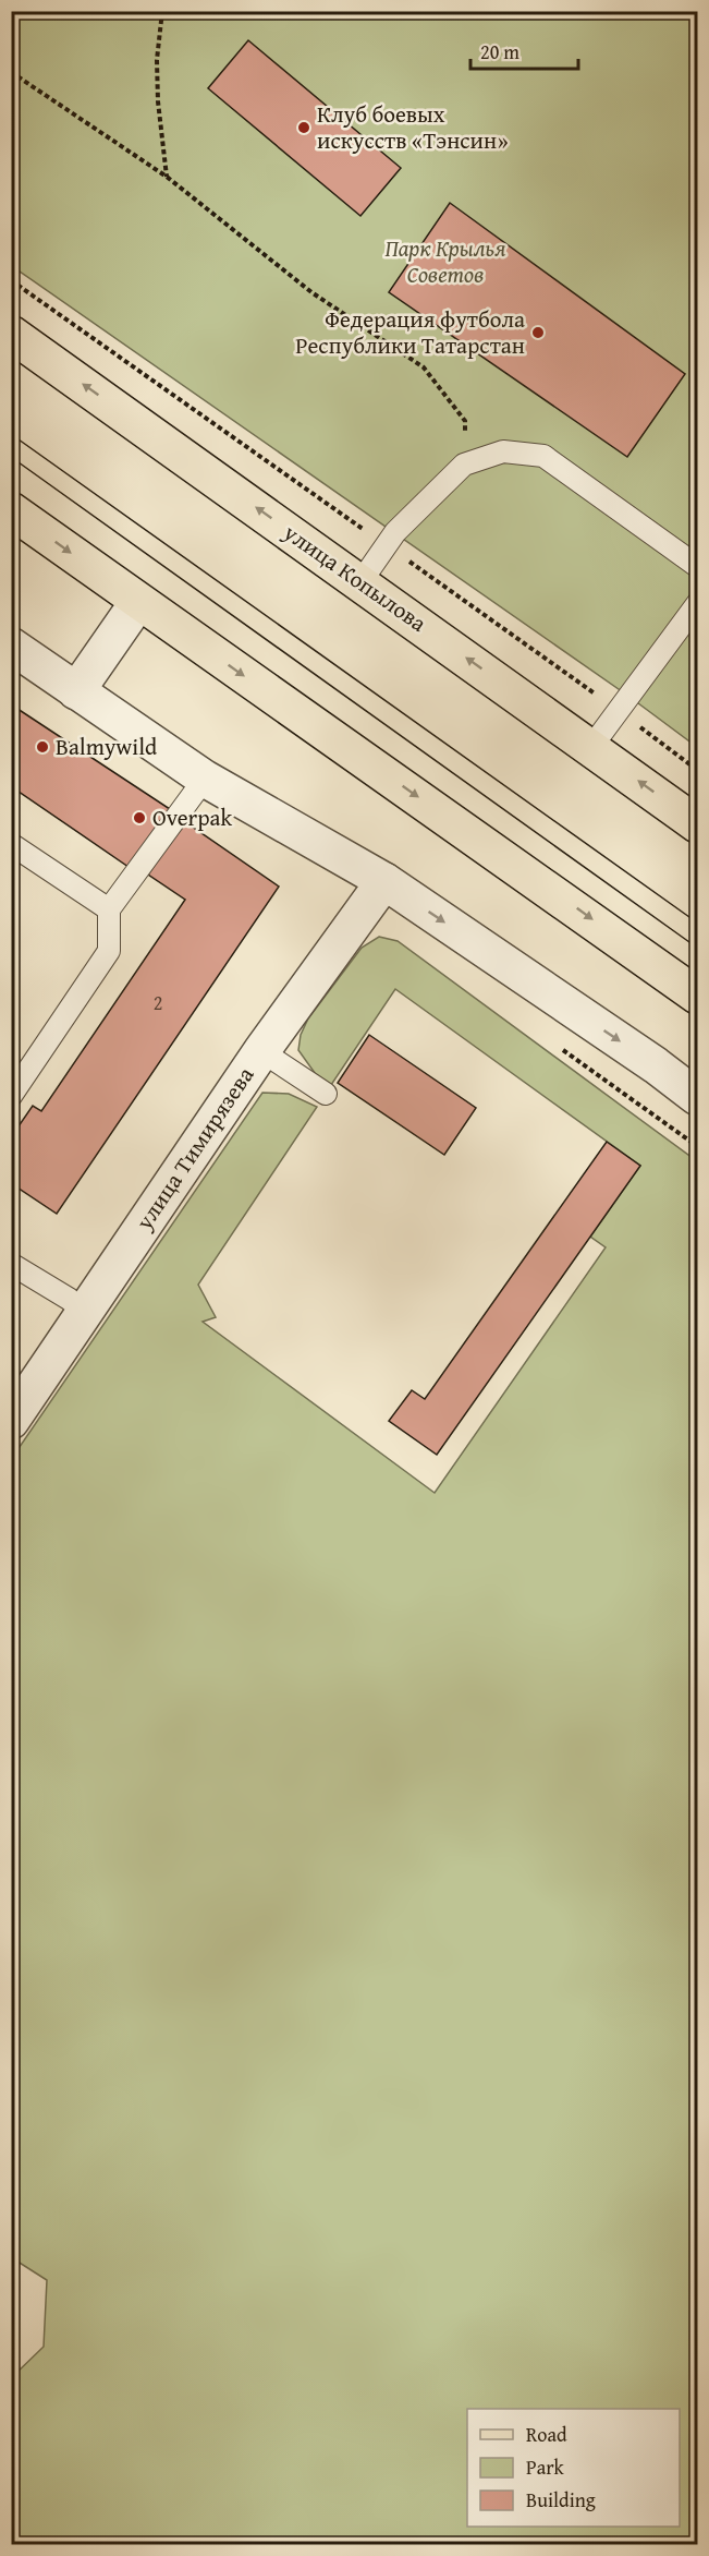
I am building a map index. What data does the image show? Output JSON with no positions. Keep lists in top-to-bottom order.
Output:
{
  "streets": {
    "main road": ["улица Копылова"],
    "street": ["улица Тимирязева"]
  },
  "parks": ["Парк Крылья Советов"],
  "places": [
    "Клуб боевых искусств «Тэнсин»",
    "Федерация футбола Республики Татарстан",
    "Balmywild",
    "Overpak"
  ],
  "house_numbers": ["2"],
  "legend": ["Road", "Park", "Building"],
  "scale_bar": "20 m"
}
